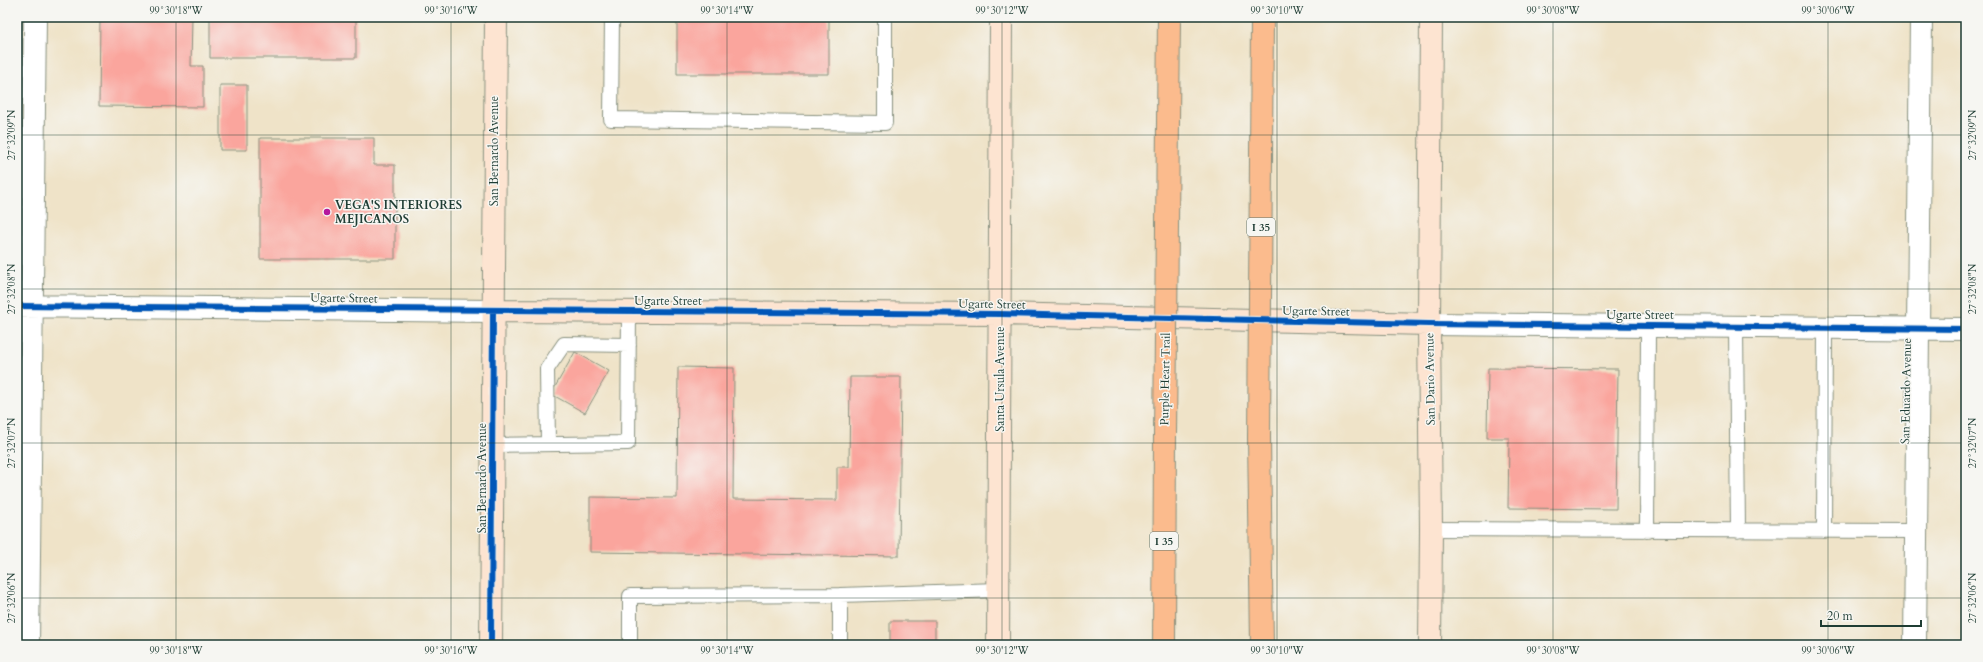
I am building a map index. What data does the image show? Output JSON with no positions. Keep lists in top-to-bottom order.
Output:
{
  "streets": {
    "highway": ["I 35", "Purple Heart Trail"],
    "main road": [
      "San Bernardo Avenue",
      "Ugarte Street",
      "Santa Ursula Avenue",
      "San Dario Avenue"
    ],
    "street": ["San Eduardo Avenue"]
  },
  "crossings": [
    ["San Bernardo Avenue", "Ugarte Street"],
    ["Ugarte Street", "Santa Ursula Avenue"],
    ["Ugarte Street", "San Dario Avenue"],
    ["Ugarte Street", "San Eduardo Avenue"]
  ],
  "places": ["VEGA'S INTERIORES MEJICANOS"],
  "scale_bar": "20 m",
  "coordinates": [
    "99°30'18\"W",
    "99°30'16\"W",
    "99°30'14\"W",
    "99°30'12\"W",
    "99°30'10\"W",
    "99°30'08\"W",
    "99°30'06\"W",
    "27°32'09\"N",
    "27°32'08\"N",
    "27°32'07\"N",
    "27°32'06\"N"
  ]
}
